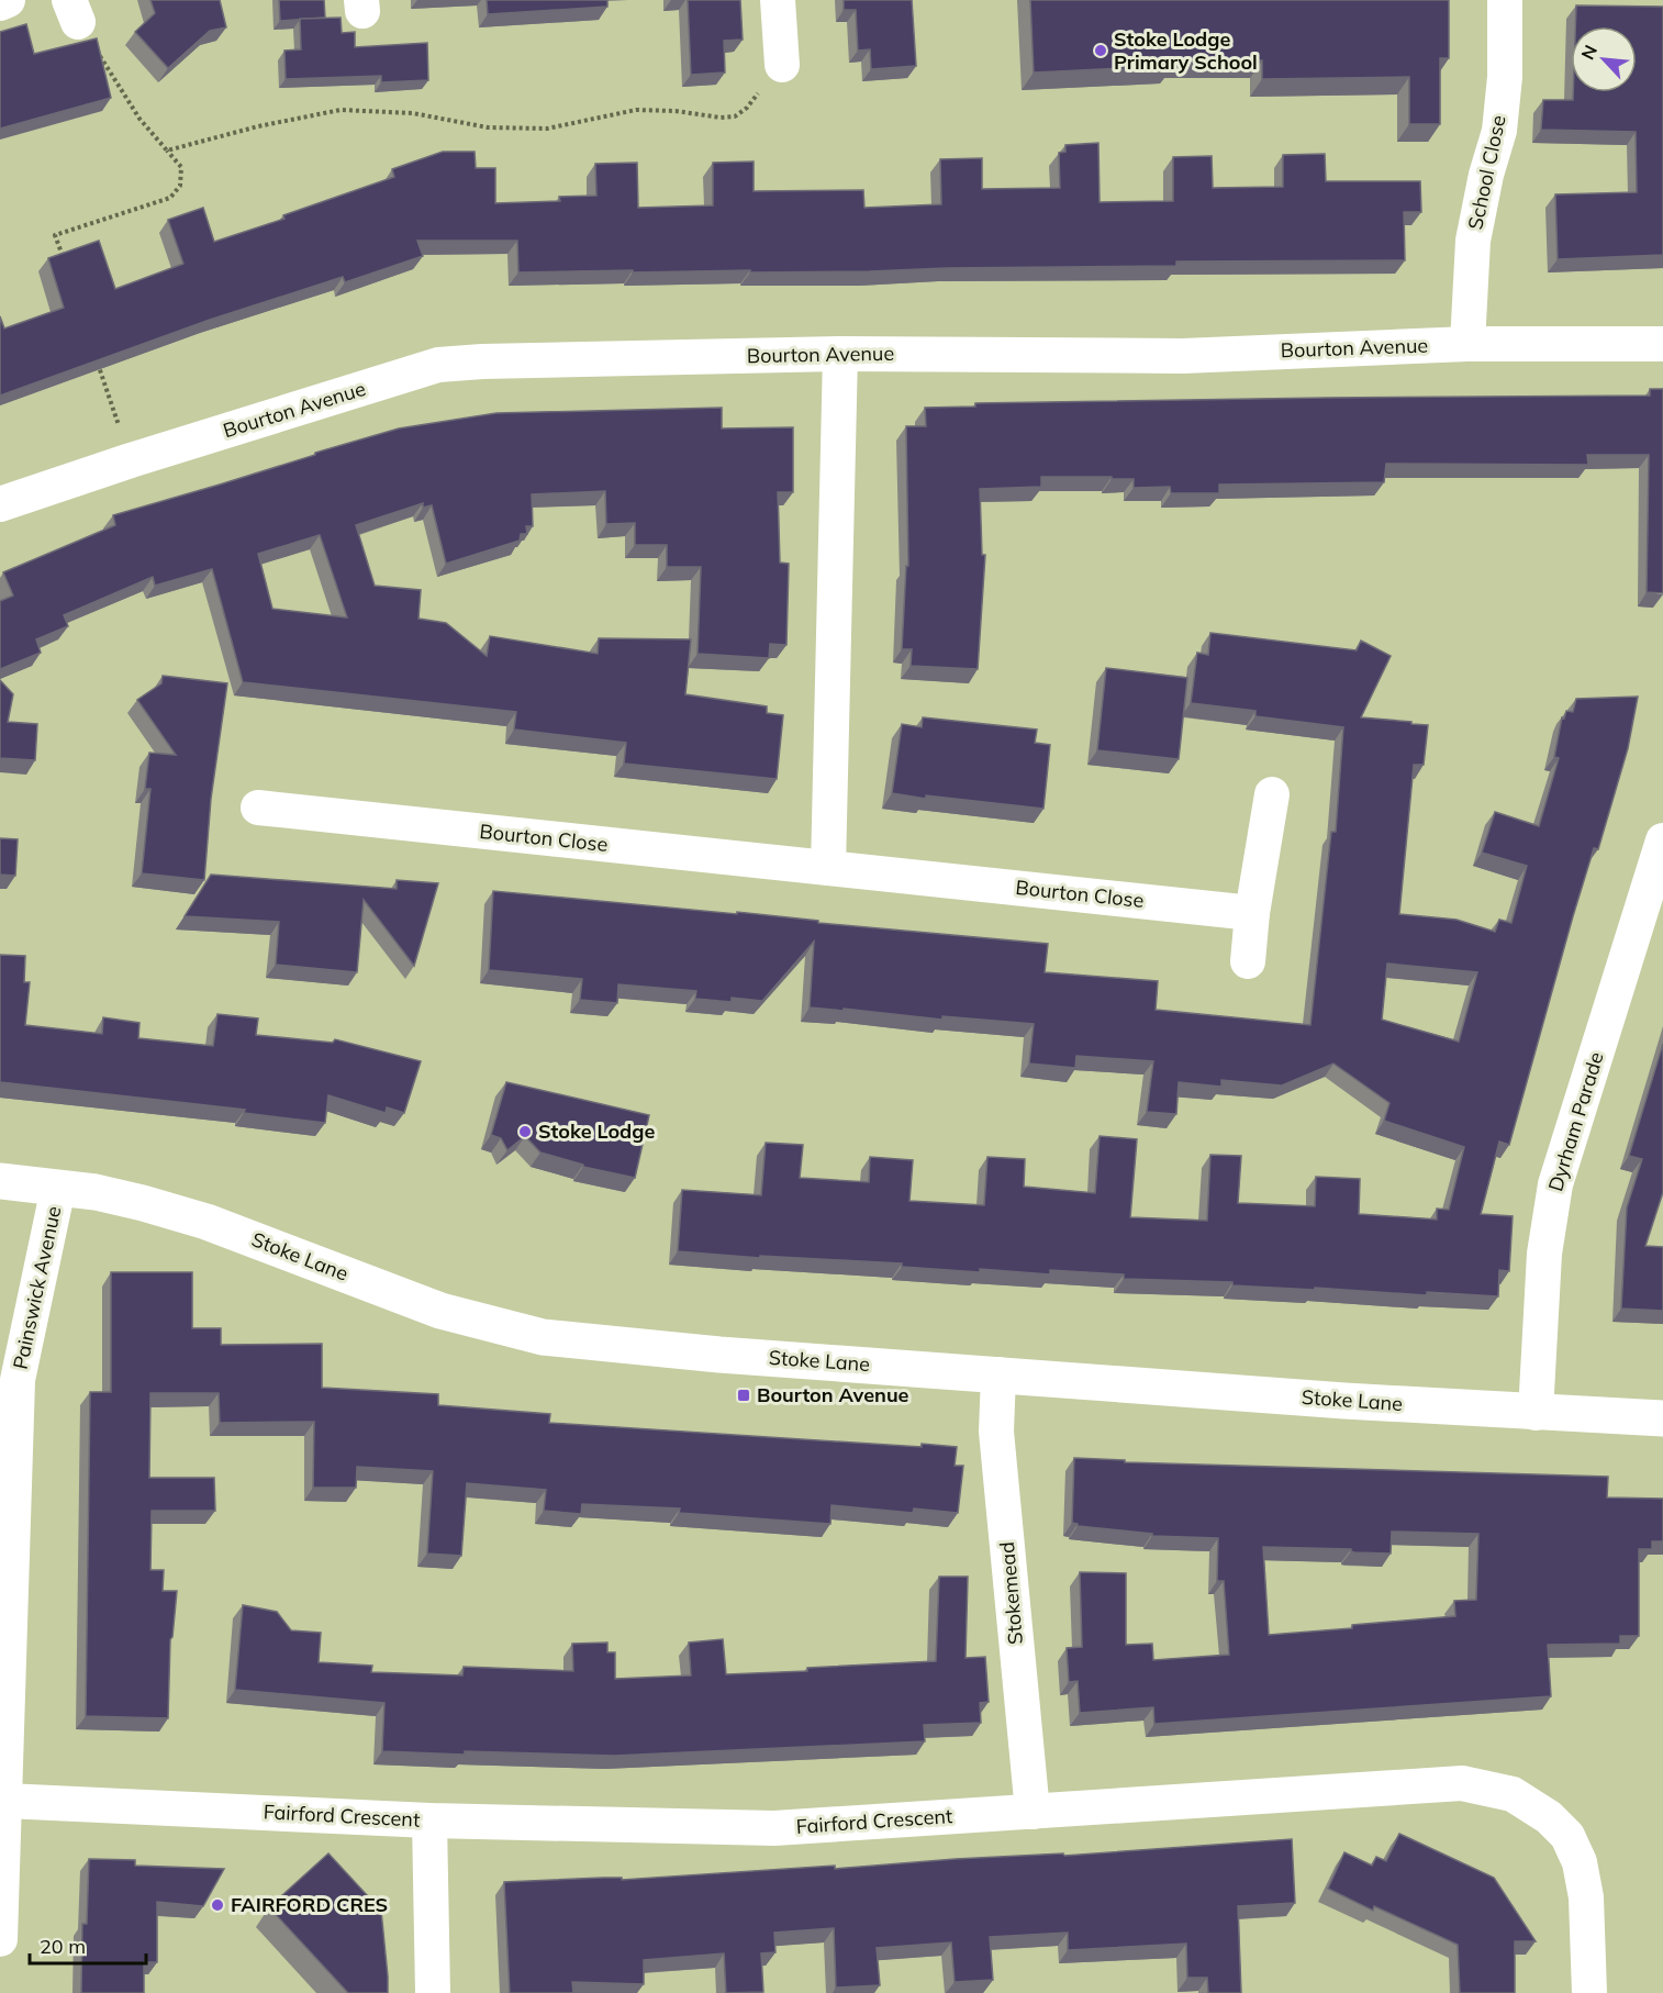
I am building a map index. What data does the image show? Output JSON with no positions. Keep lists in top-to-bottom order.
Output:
{
  "streets": {
    "street": [
      "School Close",
      "Bourton Avenue",
      "Bourton Close",
      "Dyrham Parade",
      "Stoke Lane",
      "Painswick Avenue",
      "Stokemead",
      "Fairford Crescent"
    ]
  },
  "crossings": [
    ["School Close", "Bourton Avenue"],
    ["Dyrham Parade", "Stoke Lane"],
    ["Stoke Lane", "Painswick Avenue"],
    ["Stoke Lane", "Stokemead"],
    ["Painswick Avenue", "Fairford Crescent"],
    ["Stokemead", "Fairford Crescent"]
  ],
  "places": {
    "other": ["Stoke Lodge Primary School", "Stoke Lodge", "FAIRFORD CRES"],
    "transit": ["Bourton Avenue"]
  },
  "scale_bar": "20 m",
  "north": "top left"
}
